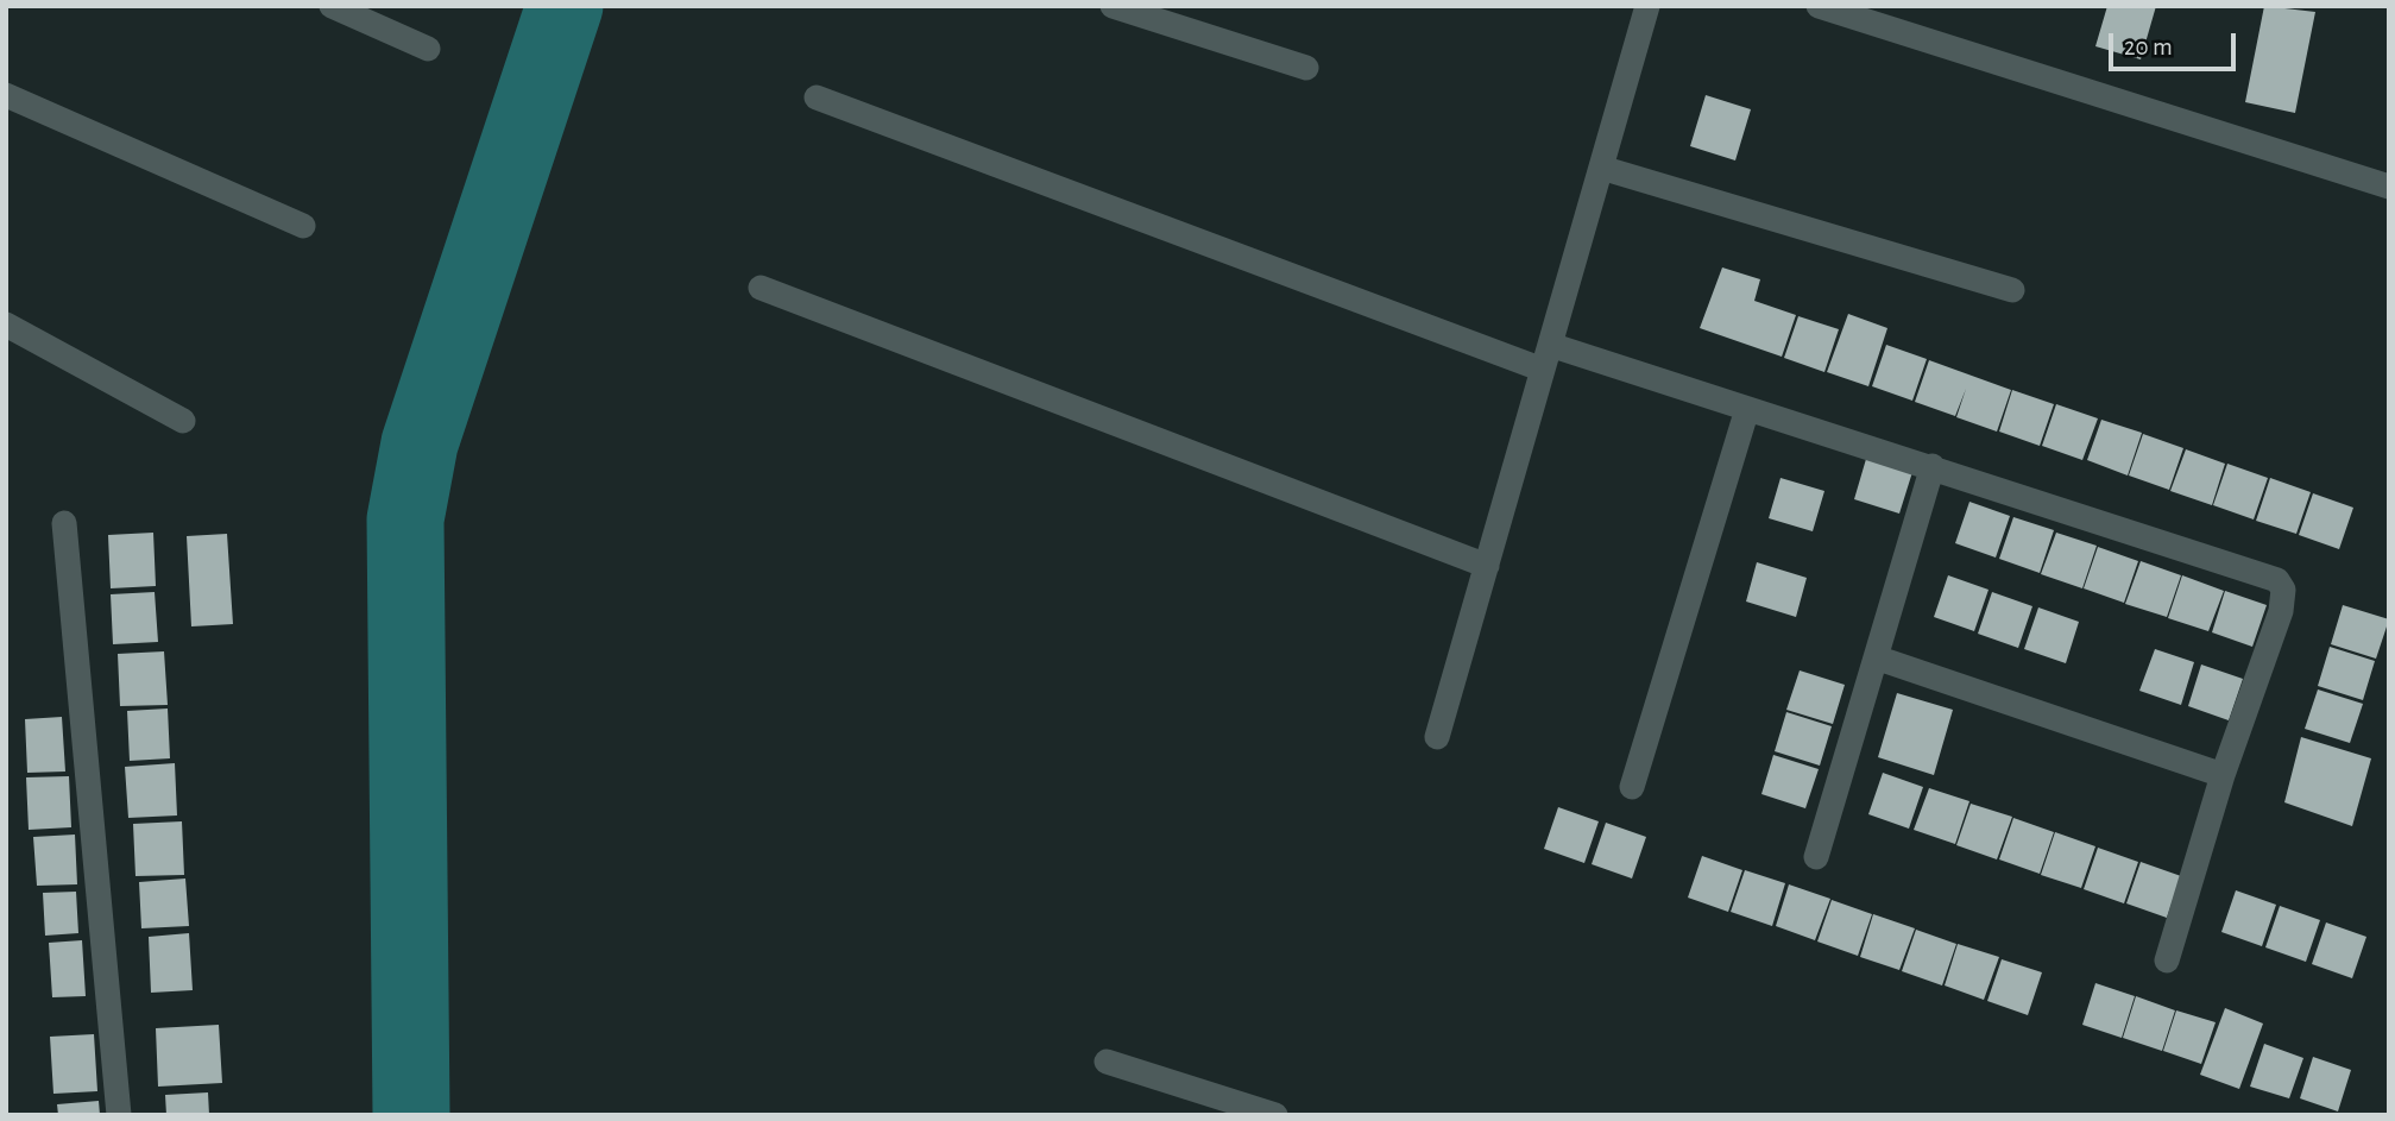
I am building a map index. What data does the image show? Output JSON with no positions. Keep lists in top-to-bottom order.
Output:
{
  "scale_bar": "20 m"
}
